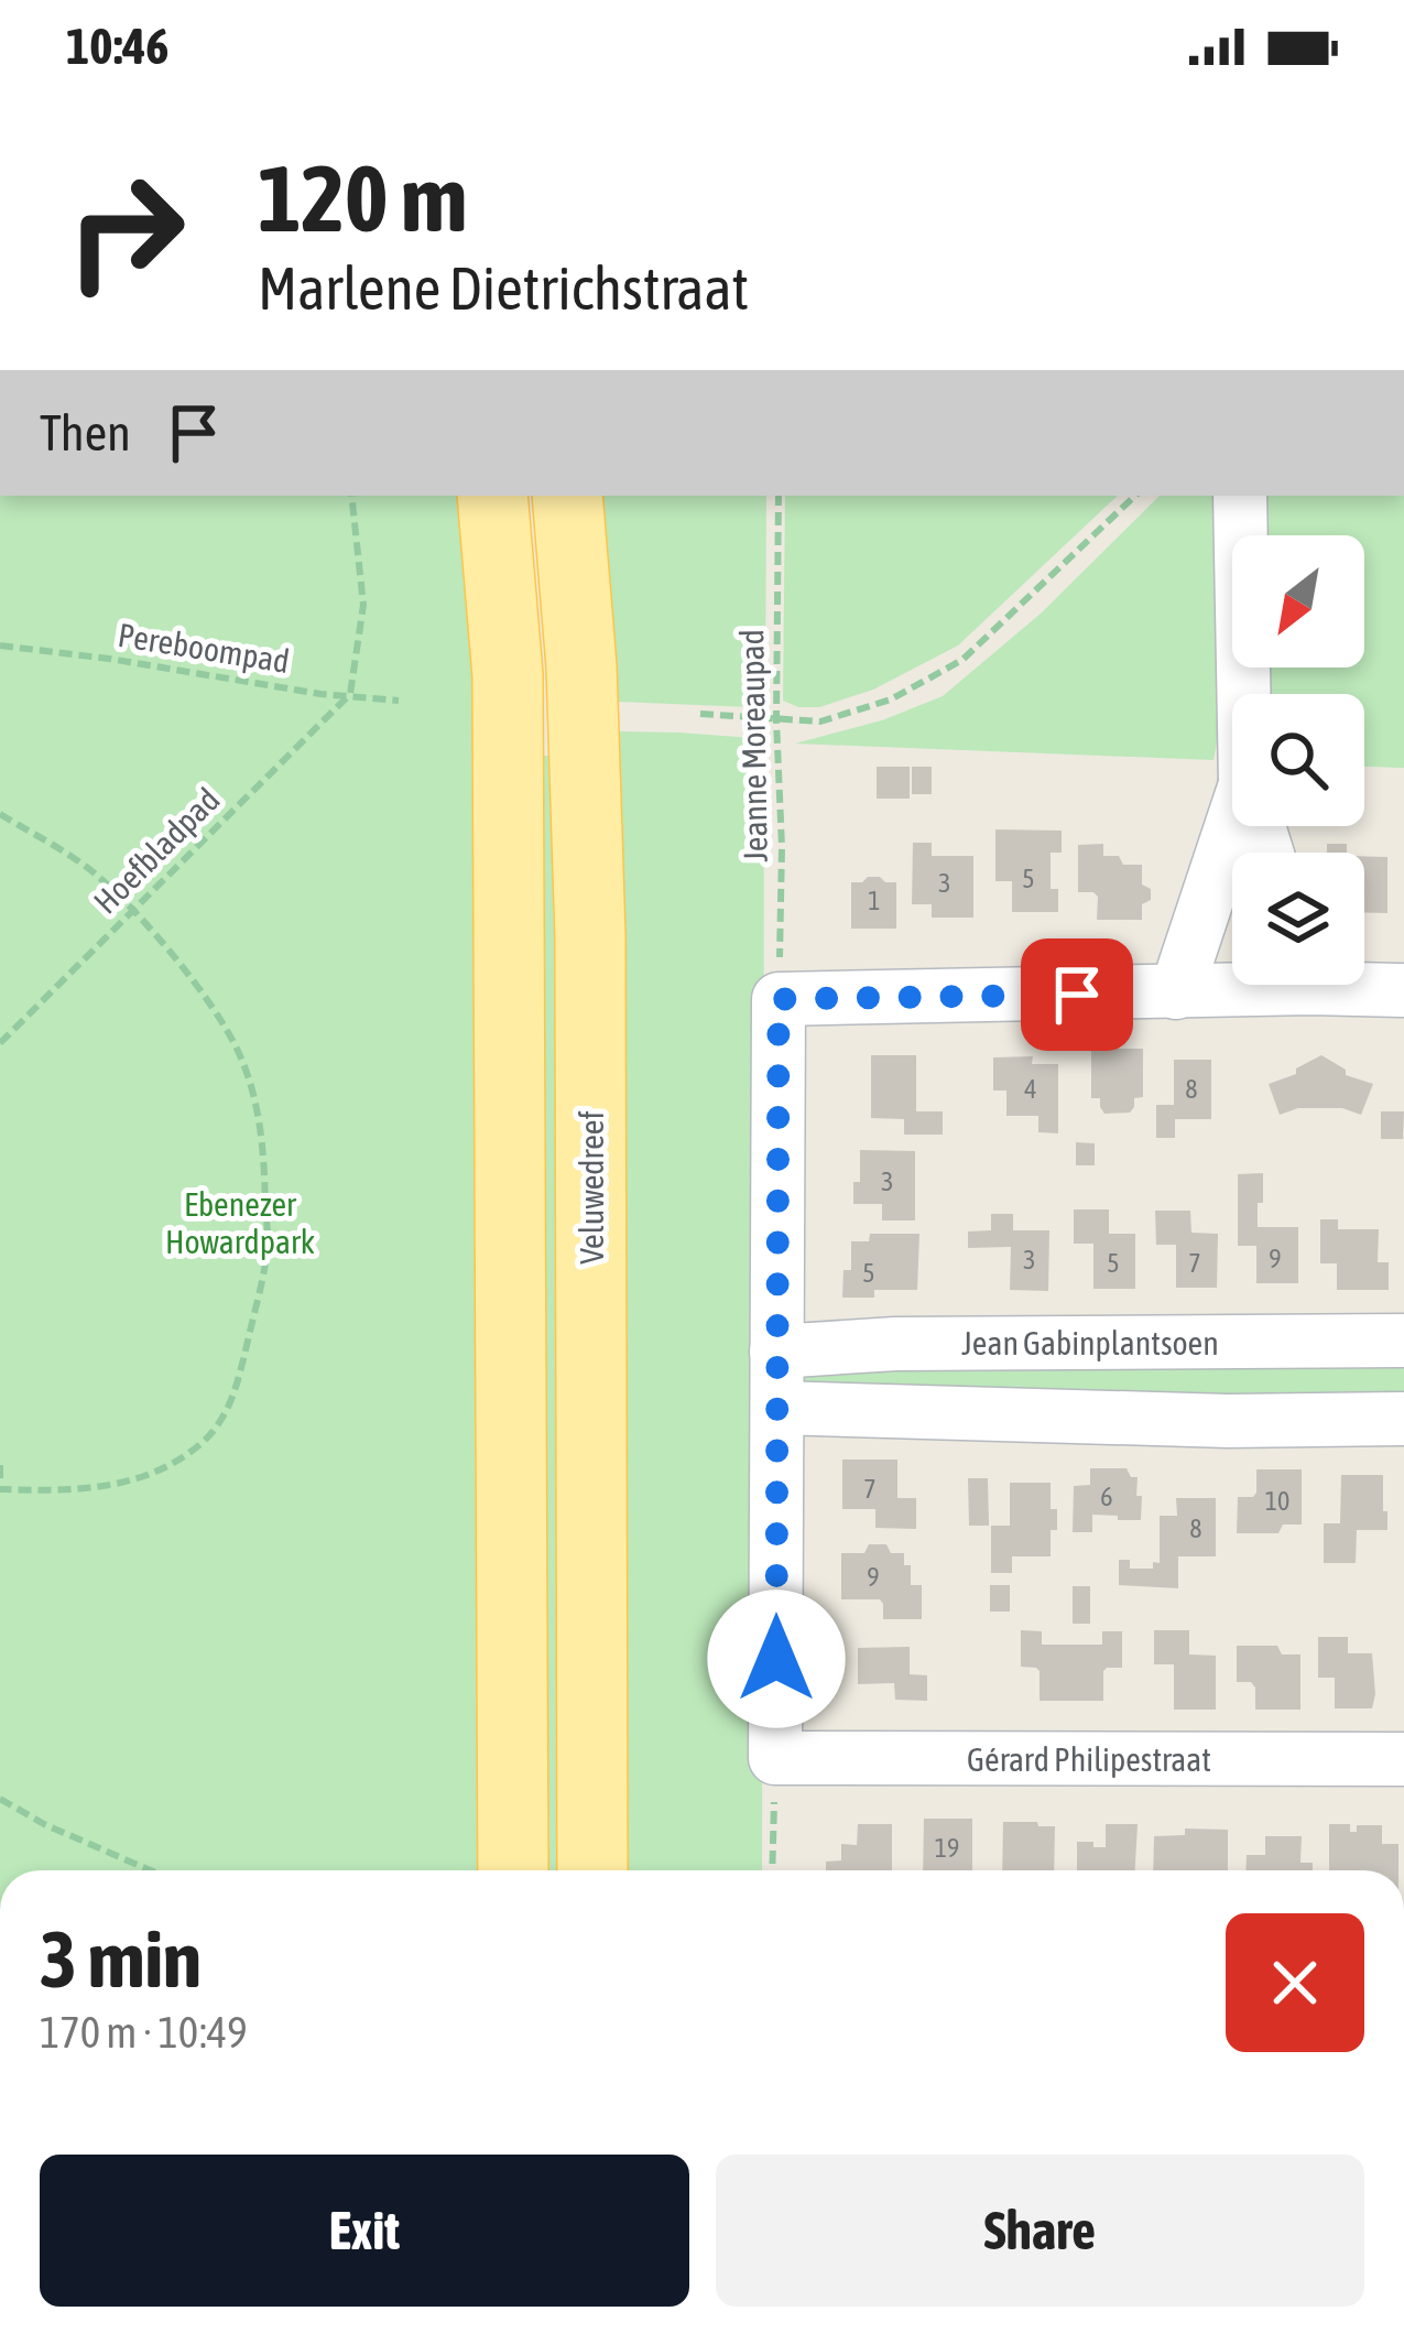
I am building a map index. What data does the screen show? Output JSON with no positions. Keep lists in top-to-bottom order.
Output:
{
  "streets": {
    "main road": ["Veluwedreef"],
    "street": ["Jean Gabinplantsoen", "Gérard Philipestraat"],
    "path": ["Pereboompad", "Jeanne Moreaupad", "Hoefbladpad"]
  },
  "crossings": [
    ["Pereboompad", "Hoefbladpad"]
  ],
  "parks": ["Ebenezer Howardpark"],
  "house_numbers": [
    "5",
    "3",
    "1",
    "4",
    "8",
    "3",
    "9",
    "3",
    "5",
    "7",
    "5",
    "7",
    "6",
    "10",
    "8",
    "9",
    "19"
  ],
  "north": "bottom left",
  "page": {
    "status": "10:46",
    "turn": ["120 m", "Marlene Dietrichstraat"],
    "then": "Then",
    "heading": ["3 min", "170 m · 10:49"],
    "buttons": ["Exit", "Share"]
  }
}
